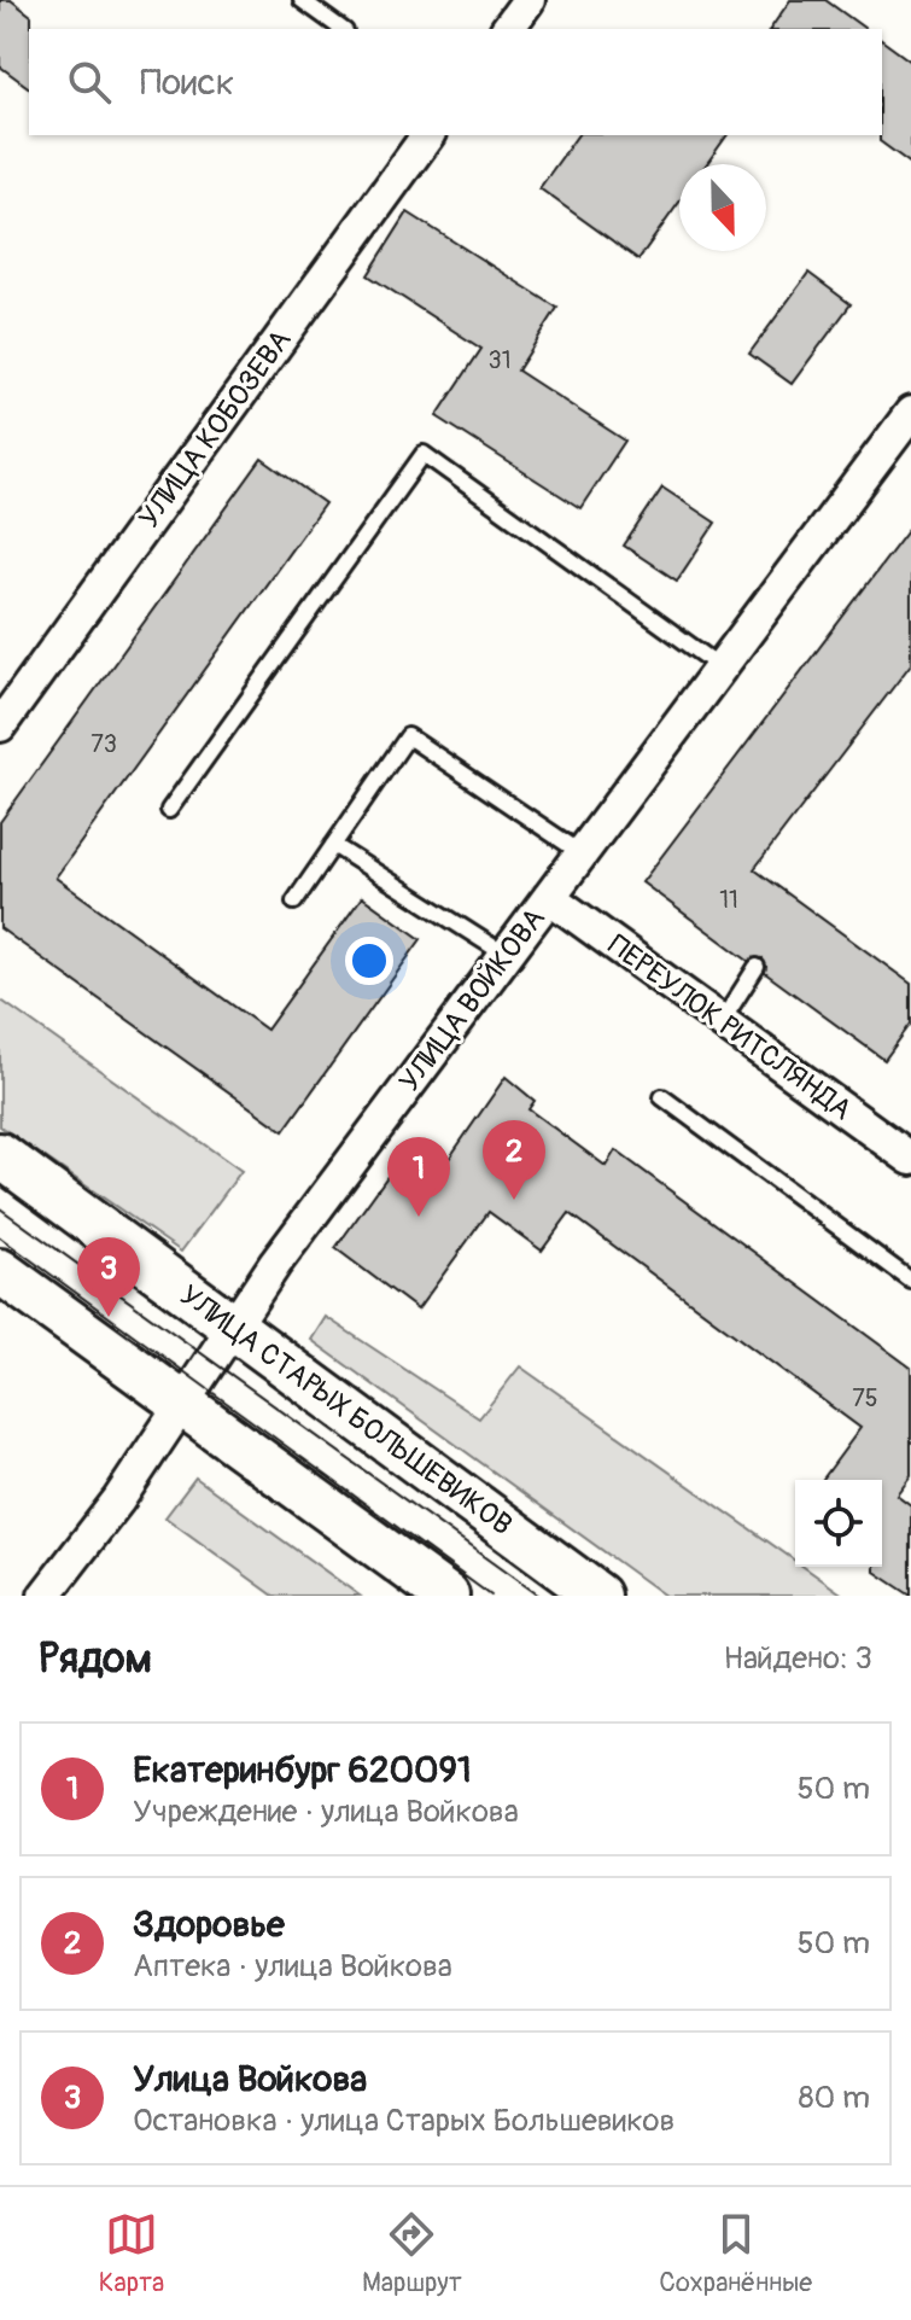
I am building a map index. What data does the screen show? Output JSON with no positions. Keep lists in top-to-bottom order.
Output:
{
  "streets": {
    "main road": ["УЛИЦА СТАРЫХ БОЛЬШЕВИКОВ"],
    "street": ["УЛИЦА КОБОЗЕВА", "УЛИЦА ВОЙКОВА", "ПЕРЕУЛОК РИТСЛЯНДА"]
  },
  "crossings": [
    ["УЛИЦА ВОЙКОВА", "ПЕРЕУЛОК РИТСЛЯНДА"],
    ["УЛИЦА ВОЙКОВА", "УЛИЦА СТАРЫХ БОЛЬШЕВИКОВ"]
  ],
  "house_numbers": [
    "31",
    "73",
    "11",
    "75"
  ],
  "north": "bottom",
  "page": {
    "search": "Поиск",
    "pins": ["2", "1", "3"],
    "heading": ["Рядом", "Найдено: 3"],
    "list": [
      {
        "mark": "1",
        "name": "Екатеринбург 620091",
        "note": "Учреждение · улица Войкова",
        "value": "50 m"
      },
      {
        "mark": "2",
        "name": "Здоровье",
        "note": "Аптека · улица Войкова",
        "value": "50 m"
      },
      {
        "mark": "3",
        "name": "Улица Войкова",
        "note": "Остановка · улица Старых Большевиков",
        "value": "80 m"
      }
    ],
    "nav": ["Карта", "Маршрут", "Сохранённые"]
  }
}
